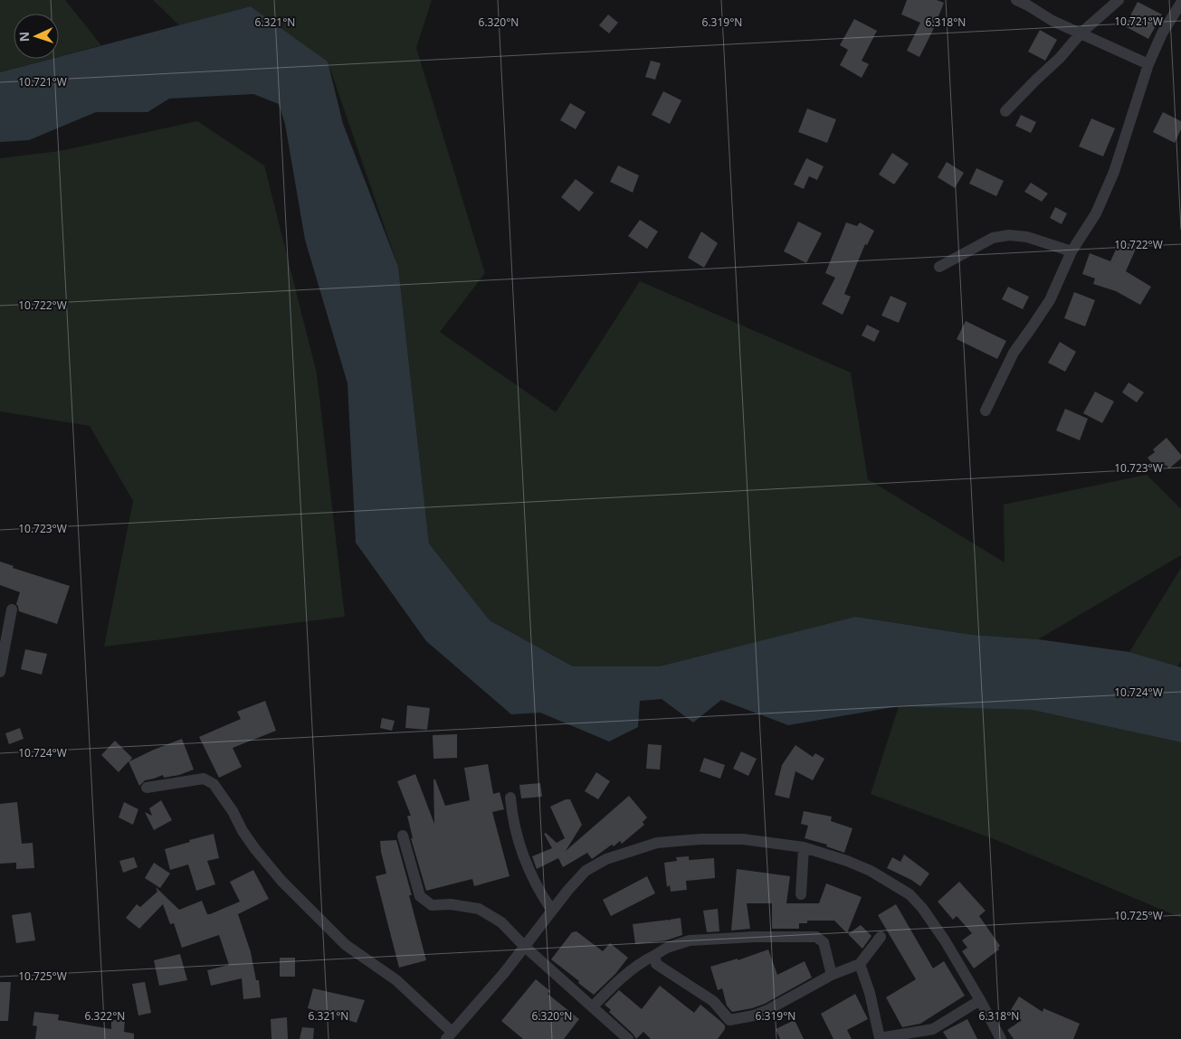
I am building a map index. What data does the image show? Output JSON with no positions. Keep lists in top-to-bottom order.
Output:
{
  "north": "left",
  "coordinates": [
    "10.721°W",
    "6.321°N",
    "6.320°N",
    "6.318°N",
    "6.319°N",
    "10.722°W",
    "10.723°W",
    "10.724°W",
    "10.725°W",
    "6.322°N"
  ]
}
